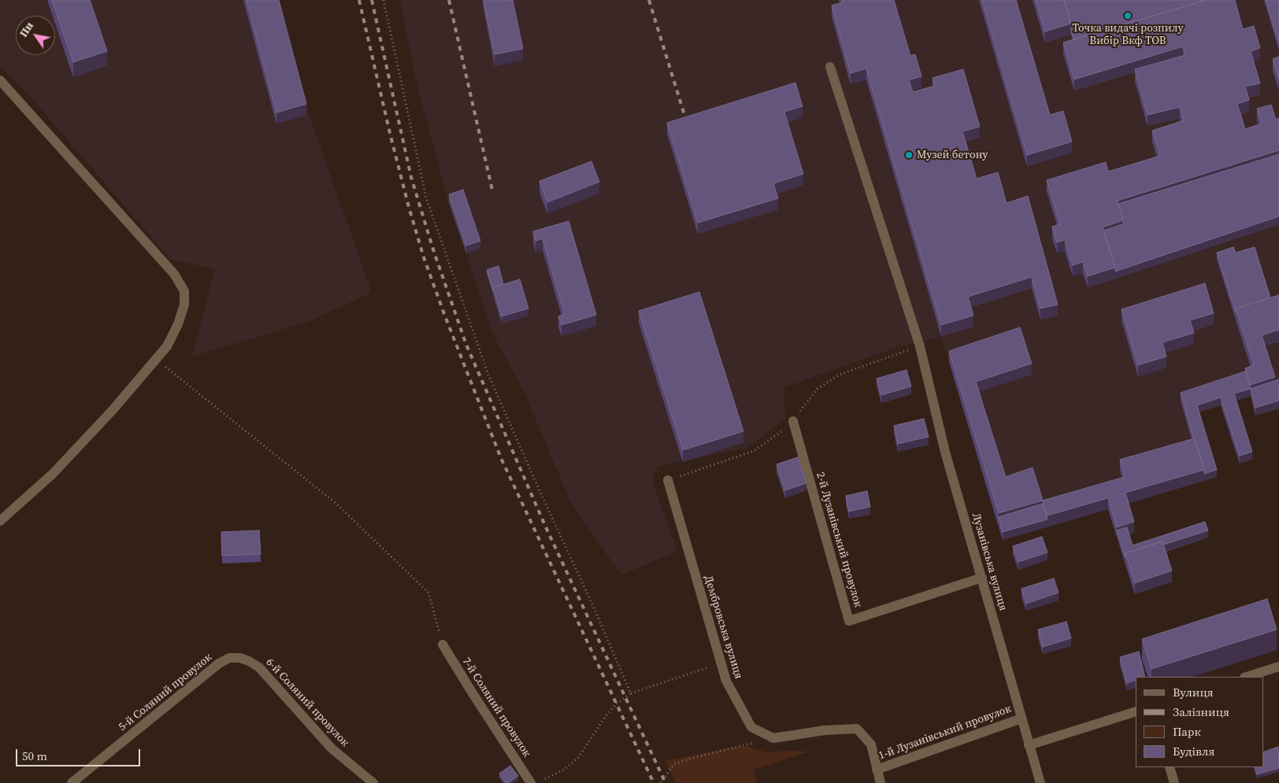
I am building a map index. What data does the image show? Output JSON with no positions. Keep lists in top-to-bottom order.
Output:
{
  "streets": {
    "street": [
      "2-й Лузанівський провулок",
      "Лузанівська вулиця",
      "Дембровська вулиця",
      "5-й Соляний провулок",
      "6-й Соляний провулок",
      "7-й Соляний провулок",
      "1-й Лузанівський провулок"
    ]
  },
  "crossings": [
    ["2-й Лузанівський провулок", "Лузанівська вулиця"],
    ["Лузанівська вулиця", "1-й Лузанівський провулок"],
    ["5-й Соляний провулок", "6-й Соляний провулок"]
  ],
  "places": ["Точка видачі розпилу Вибір Вкф ТОВ", "Музей бетону"],
  "legend": [
    "Вулиця",
    "Залізниця",
    "Парк",
    "Будівля"
  ],
  "scale_bar": "50 m",
  "north": "top left"
}
